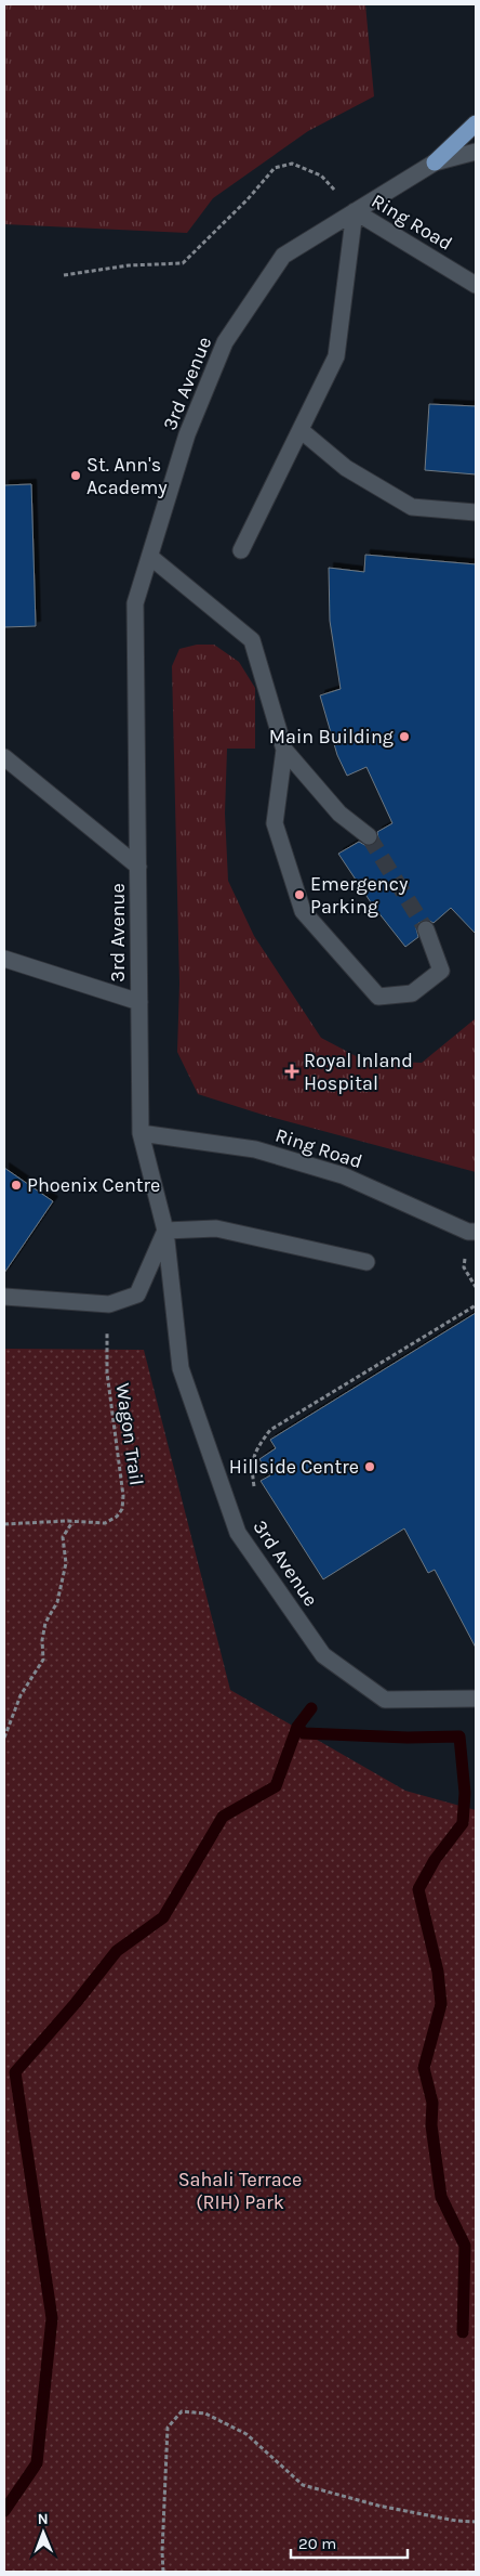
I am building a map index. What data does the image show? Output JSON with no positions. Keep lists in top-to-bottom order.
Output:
{
  "streets": {
    "street": ["Ring Road", "3rd Avenue"],
    "path": ["Wagon Trail"]
  },
  "crossings": [
    ["Ring Road", "3rd Avenue"]
  ],
  "parks": ["Sahali Terrace (RIH) Park"],
  "places": {
    "other": [
      "St. Ann's Academy",
      "Main Building",
      "Emergency Parking",
      "Phoenix Centre",
      "Hillside Centre"
    ],
    "health": ["Royal Inland Hospital"]
  },
  "scale_bar": "20 m",
  "north": "top"
}
